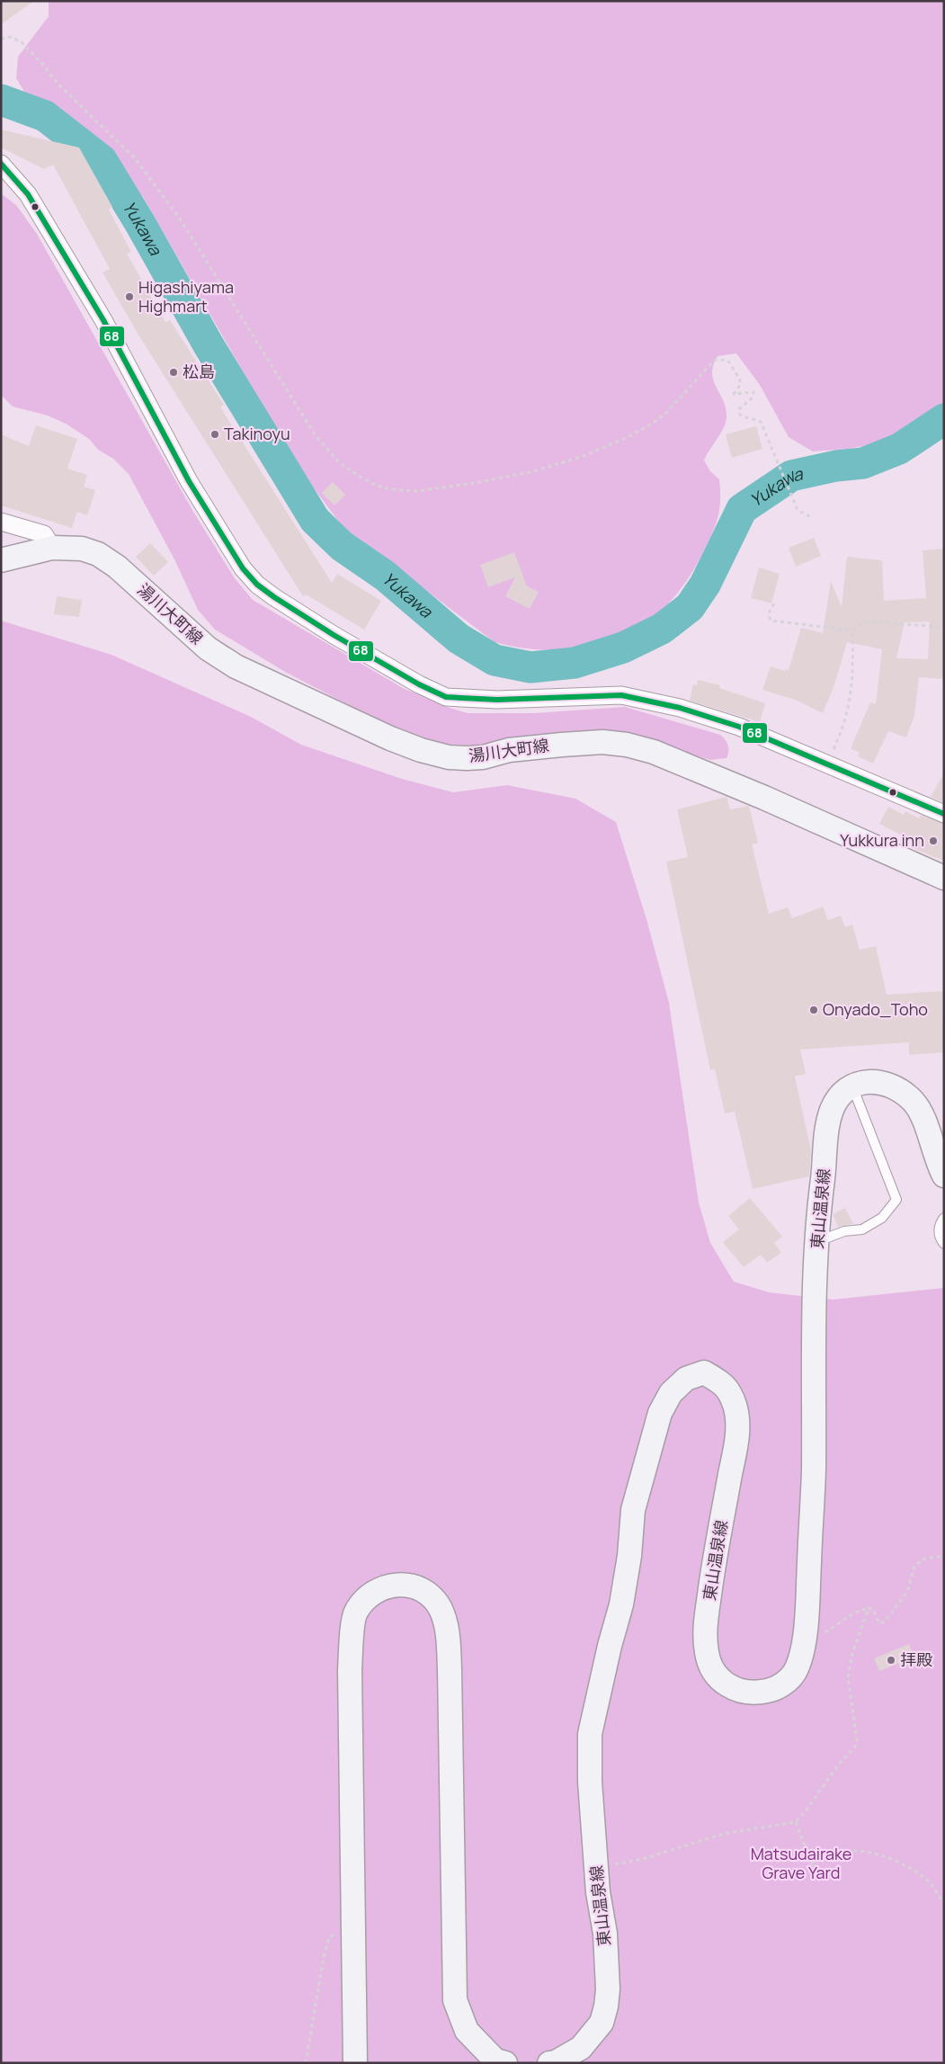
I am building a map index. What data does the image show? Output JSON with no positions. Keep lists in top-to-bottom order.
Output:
{
  "streets": {
    "main road": ["湯川大町線", "東山温泉線"]
  },
  "water": ["Yukawa"],
  "parks": ["Matsudairake Grave Yard"],
  "places": [
    "Higashiyama Highmart",
    "松島",
    "Takinoyu",
    "Yukkura inn",
    "Onyado_Toho",
    "拝殿"
  ],
  "lines": ["transit line 68"]
}
